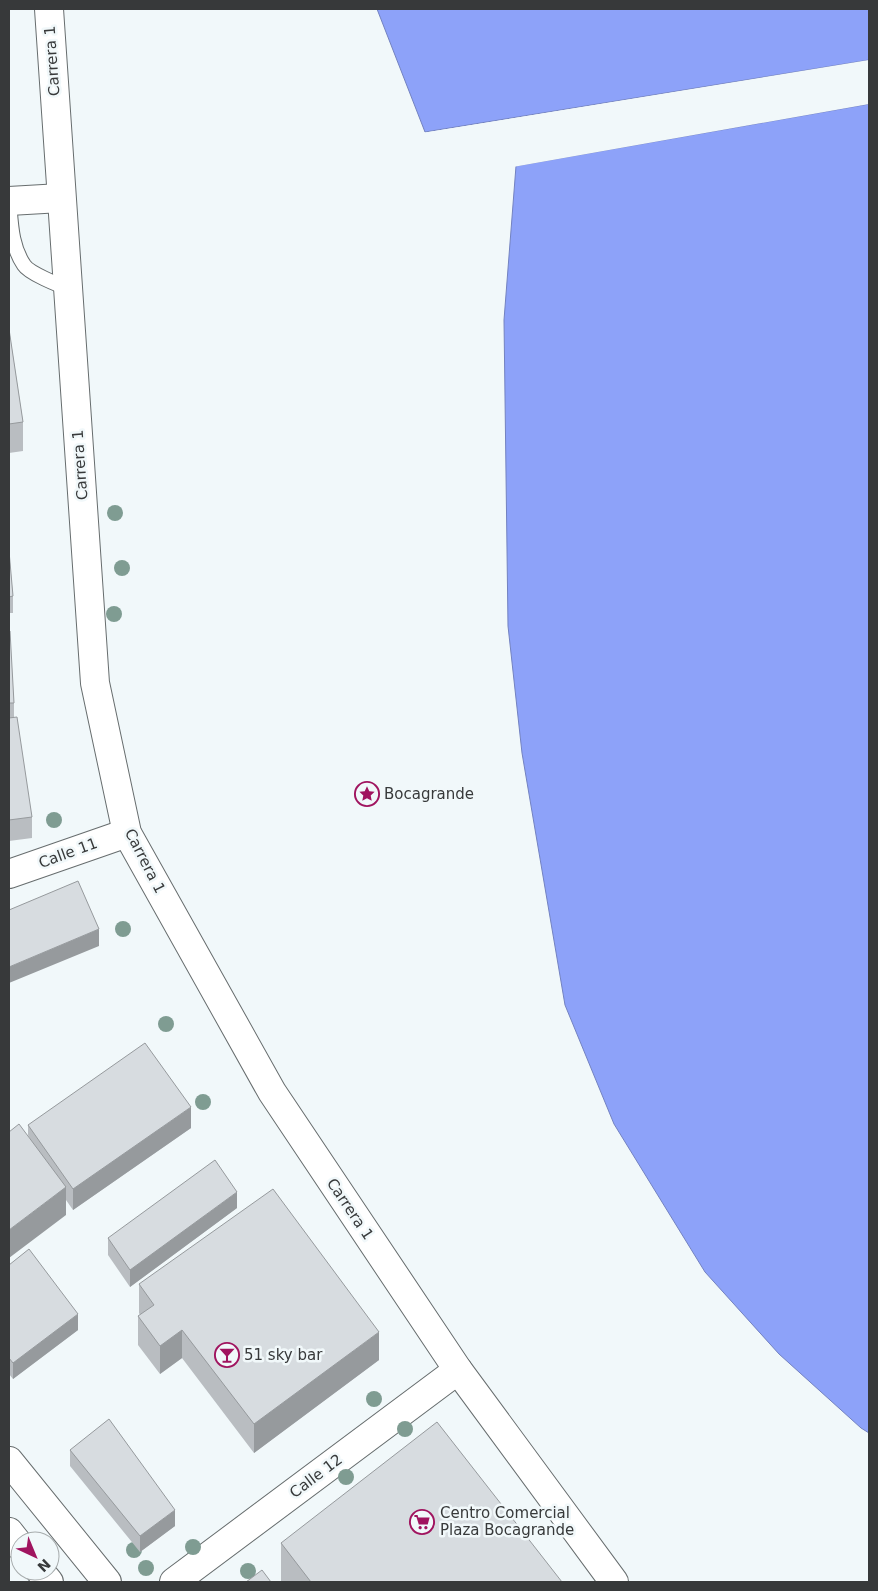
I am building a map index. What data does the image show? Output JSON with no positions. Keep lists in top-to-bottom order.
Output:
{
  "streets": {
    "street": ["Carrera 1", "Calle 11", "Calle 12"]
  },
  "crossings": [
    ["Carrera 1", "Calle 11"],
    ["Carrera 1", "Calle 12"]
  ],
  "places": {
    "place": ["Bocagrande"],
    "bar": ["51 sky bar"],
    "supermarket": ["Centro Comercial Plaza Bocagrande"]
  },
  "north": "bottom right"
}
